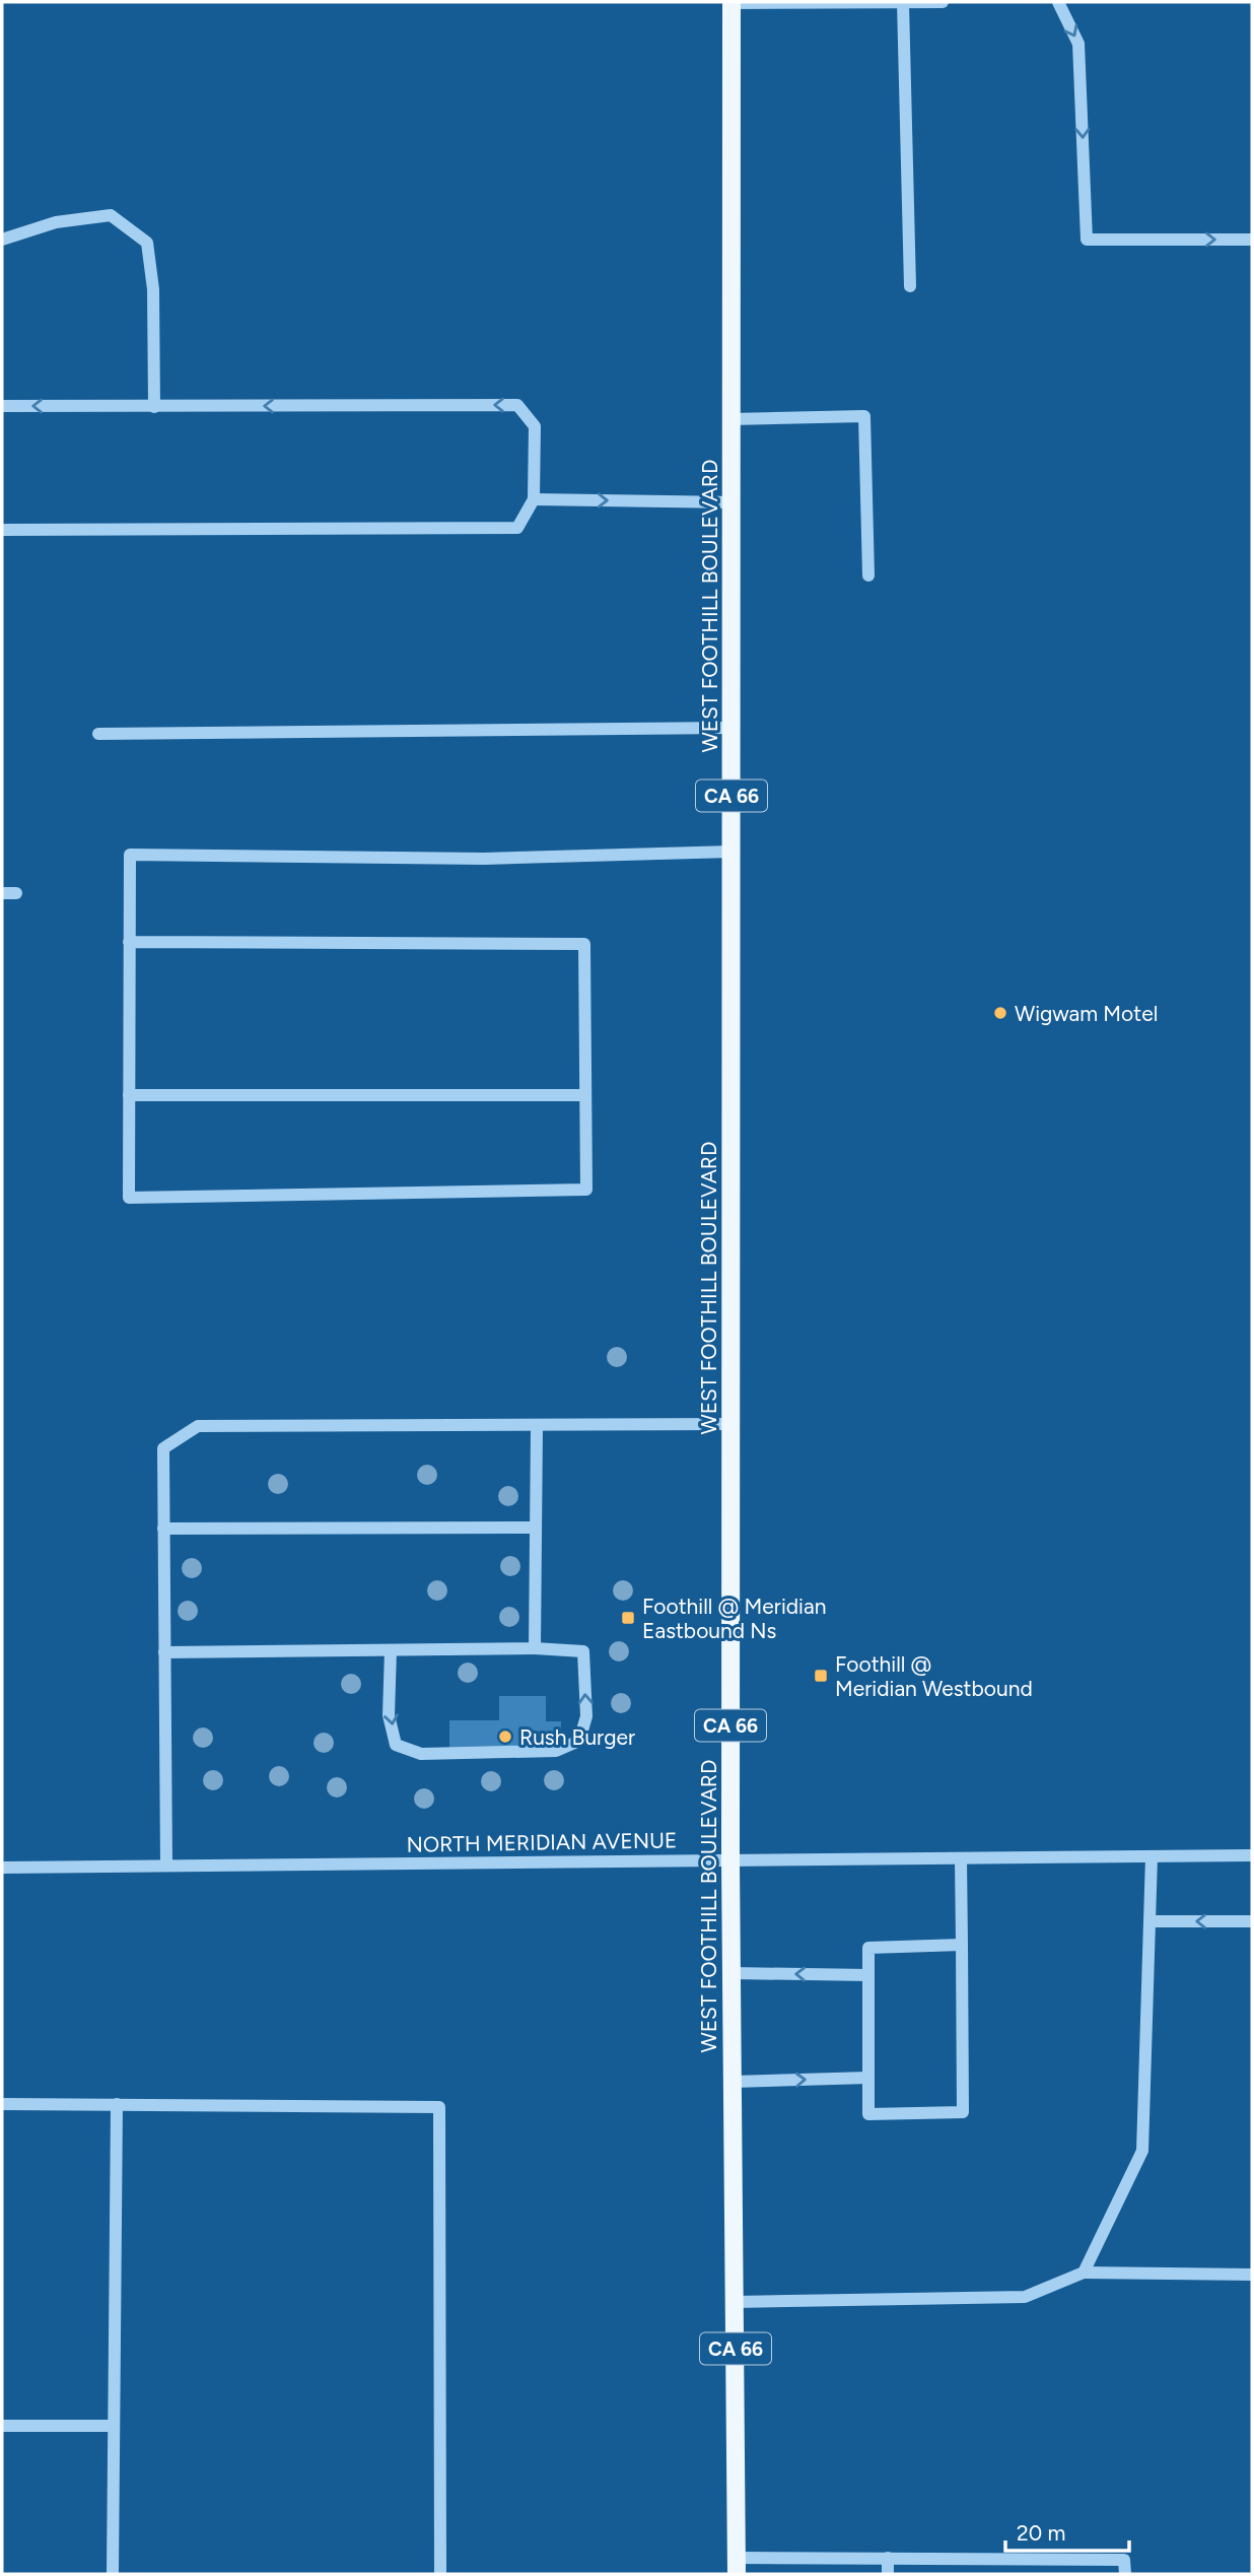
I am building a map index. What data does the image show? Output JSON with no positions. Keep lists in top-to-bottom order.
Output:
{
  "streets": {
    "main road": ["WEST FOOTHILL BOULEVARD", "CA 66"],
    "street": ["NORTH MERIDIAN AVENUE"]
  },
  "crossings": [
    ["WEST FOOTHILL BOULEVARD", "NORTH MERIDIAN AVENUE"]
  ],
  "places": {
    "other": ["Wigwam Motel", "Rush Burger"],
    "transit": ["Foothill @ Meridian Eastbound Ns", "Foothill @ Meridian Westbound"]
  },
  "scale_bar": "20 m"
}
